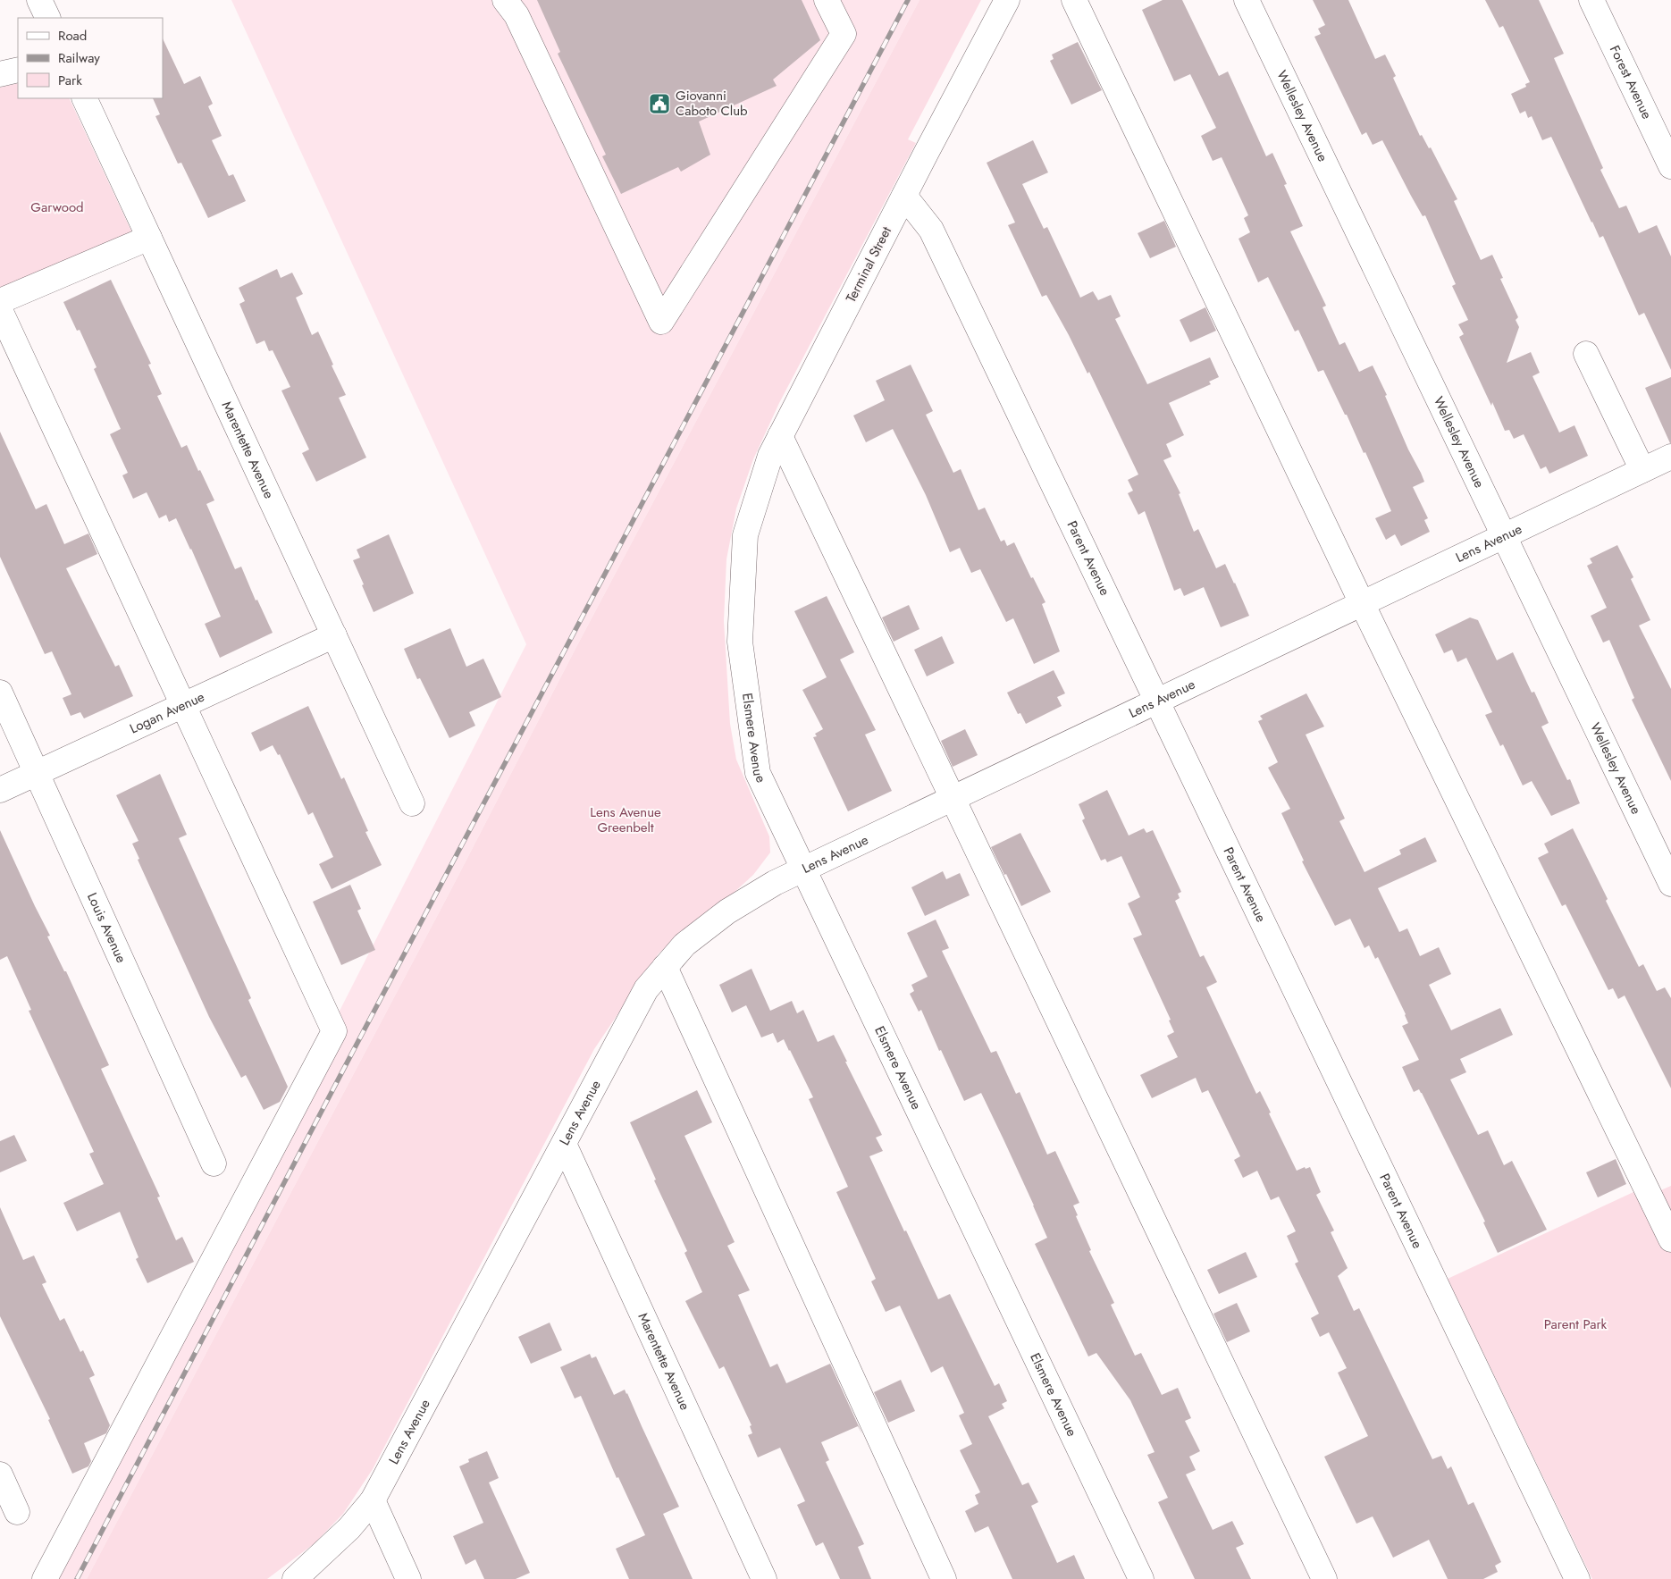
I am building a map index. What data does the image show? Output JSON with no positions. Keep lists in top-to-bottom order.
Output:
{
  "streets": {
    "street": [
      "Forest Avenue",
      "Wellesley Avenue",
      "Terminal Street",
      "Marentette Avenue",
      "Lens Avenue",
      "Parent Avenue",
      "Logan Avenue",
      "Elsmere Avenue",
      "Louis Avenue"
    ]
  },
  "crossings": [
    ["Wellesley Avenue", "Lens Avenue"],
    ["Terminal Street", "Parent Avenue"],
    ["Terminal Street", "Elsmere Avenue"],
    ["Marentette Avenue", "Lens Avenue"],
    ["Marentette Avenue", "Logan Avenue"],
    ["Lens Avenue", "Parent Avenue"],
    ["Lens Avenue", "Elsmere Avenue"],
    ["Logan Avenue", "Louis Avenue"]
  ],
  "parks": ["Garwood", "Lens Avenue Greenbelt", "Parent Park"],
  "places": {
    "public building": ["Giovanni Caboto Club"]
  },
  "legend": ["Road", "Railway", "Park"]
}
